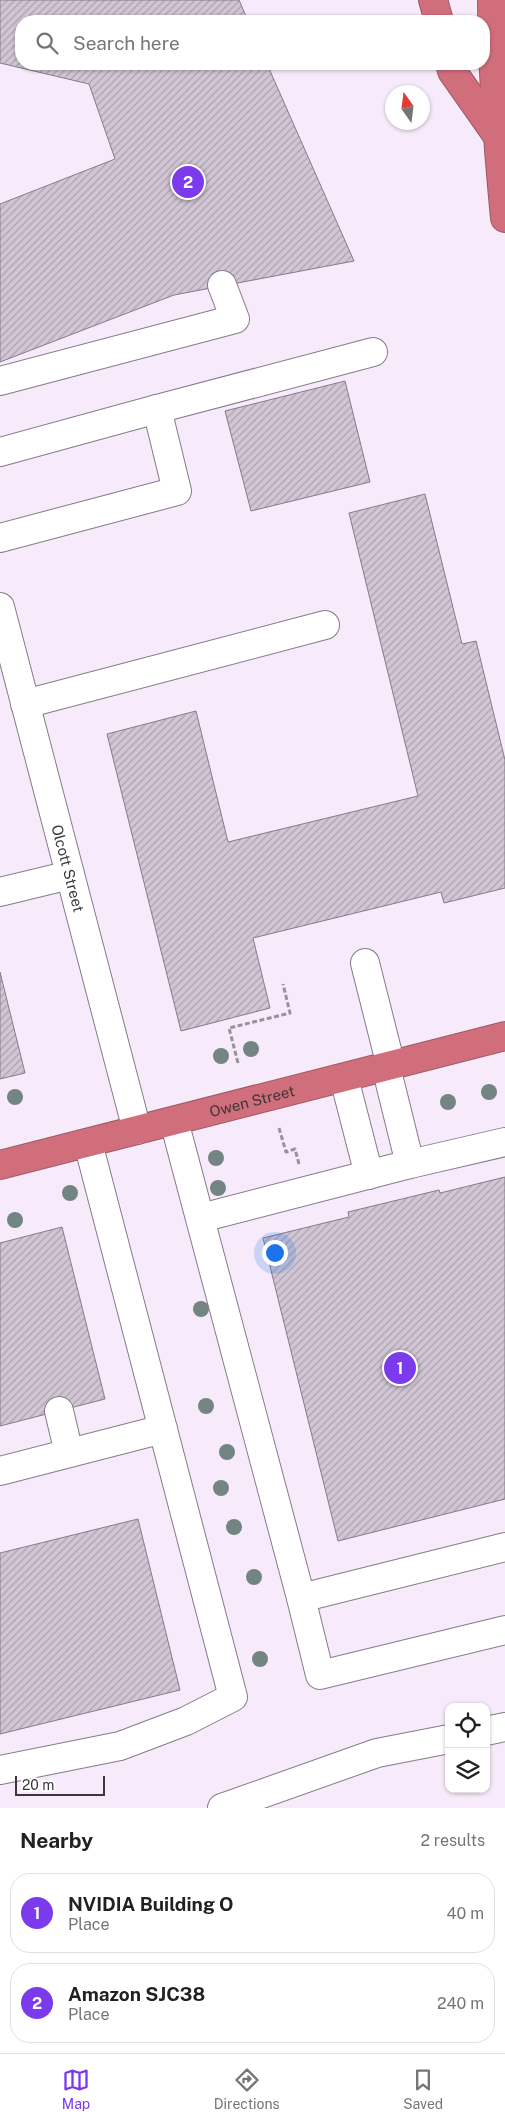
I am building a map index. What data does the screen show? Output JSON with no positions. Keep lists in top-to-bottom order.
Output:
{
  "streets": {
    "highway": ["Owen Street"],
    "street": ["Olcott Street"]
  },
  "crossings": [
    ["Olcott Street", "Owen Street"]
  ],
  "scale_bar": "20 m",
  "north": "top",
  "page": {
    "search": "Search here",
    "pins": ["2", "1"],
    "scale": "20 m",
    "heading": ["Nearby", "2 results"],
    "list": [
      {
        "mark": "1",
        "name": "NVIDIA Building O",
        "note": "Place",
        "value": "40 m"
      },
      {
        "mark": "2",
        "name": "Amazon SJC38",
        "note": "Place",
        "value": "240 m"
      }
    ],
    "nav": ["Map", "Directions", "Saved"]
  }
}
